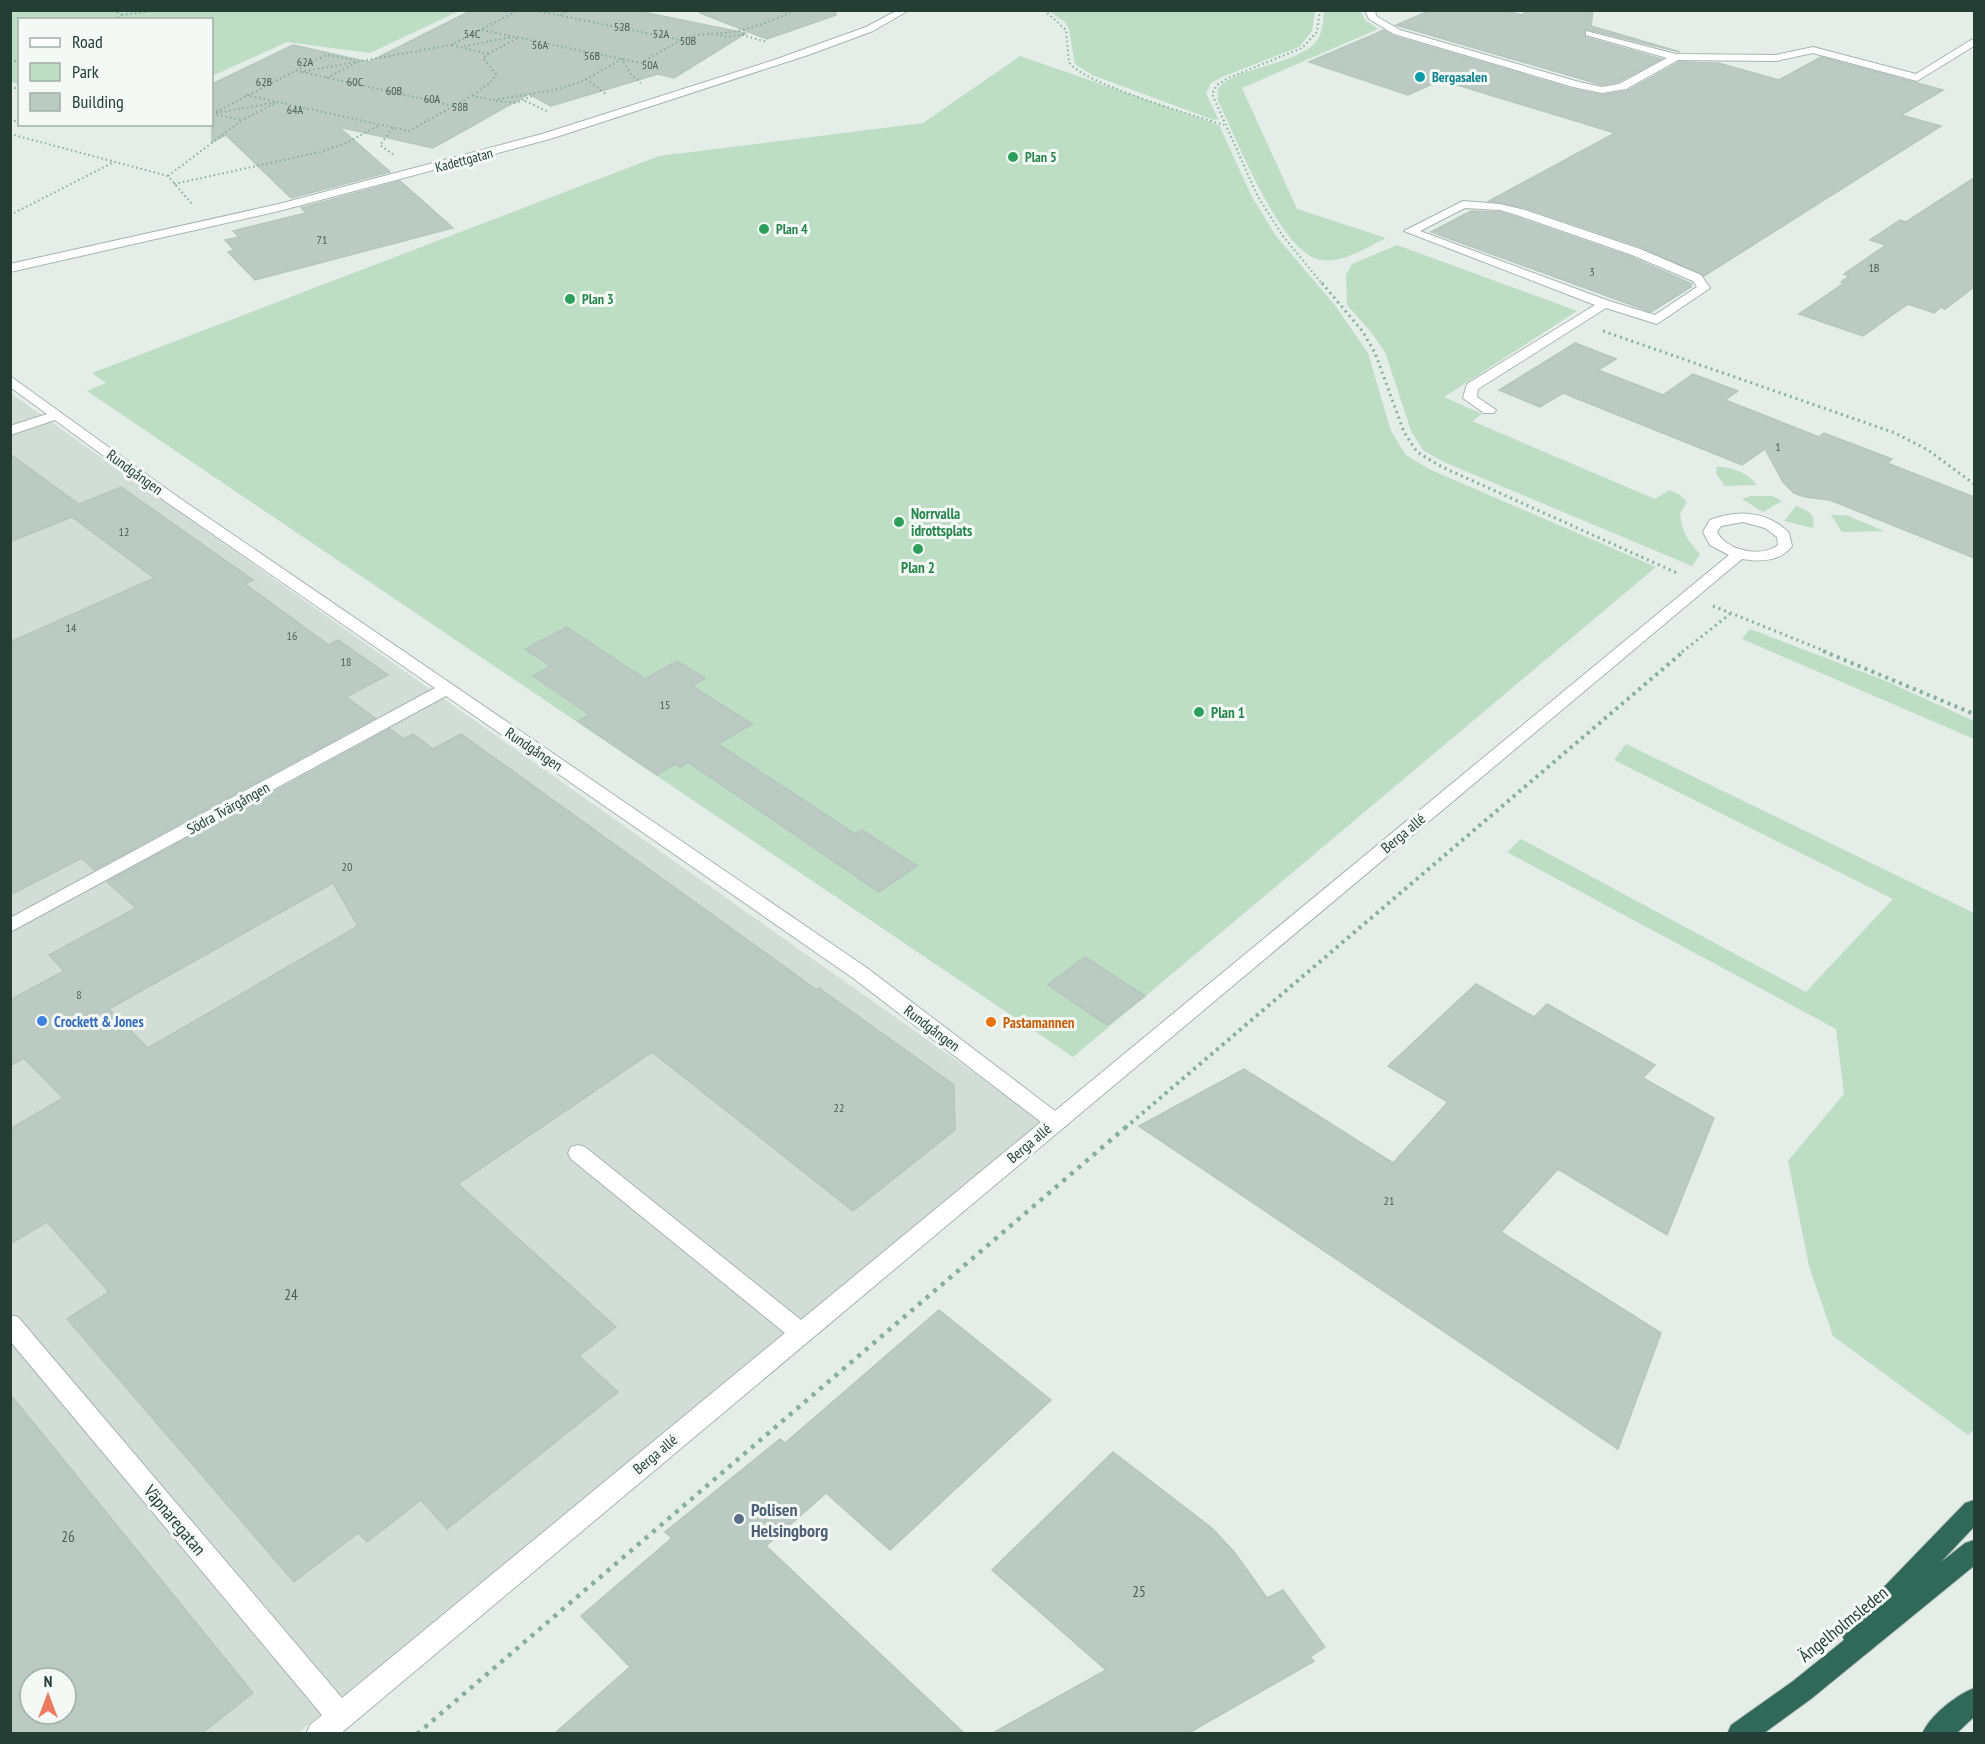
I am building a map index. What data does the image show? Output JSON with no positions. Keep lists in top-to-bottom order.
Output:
{
  "streets": {
    "highway": ["Ängelholmsleden"],
    "street": [
      "Kadettgatan",
      "Rundgången",
      "Södra Tvärgången",
      "Berga allé",
      "Väpnaregatan"
    ]
  },
  "crossings": [
    ["Rundgången", "Södra Tvärgången"],
    ["Rundgången", "Berga allé"],
    ["Berga allé", "Väpnaregatan"]
  ],
  "places": [
    "Bergasalen",
    "Plan 5",
    "Plan 4",
    "Plan 3",
    "Norrvalla idrottsplats",
    "Plan 2",
    "Plan 1",
    "Crockett & Jones",
    "Pastamannen",
    "Polisen Helsingborg"
  ],
  "house_numbers": [
    "52B",
    "54C",
    "52A",
    "50B",
    "56A",
    "56B",
    "62A",
    "50A",
    "62B",
    "60C",
    "60B",
    "60A",
    "58B",
    "64A",
    "71",
    "1B",
    "3",
    "1",
    "12",
    "14",
    "16",
    "18",
    "15",
    "20",
    "8",
    "22",
    "21",
    "24",
    "26",
    "25"
  ],
  "legend": ["Road", "Park", "Building"],
  "north": "top"
}
